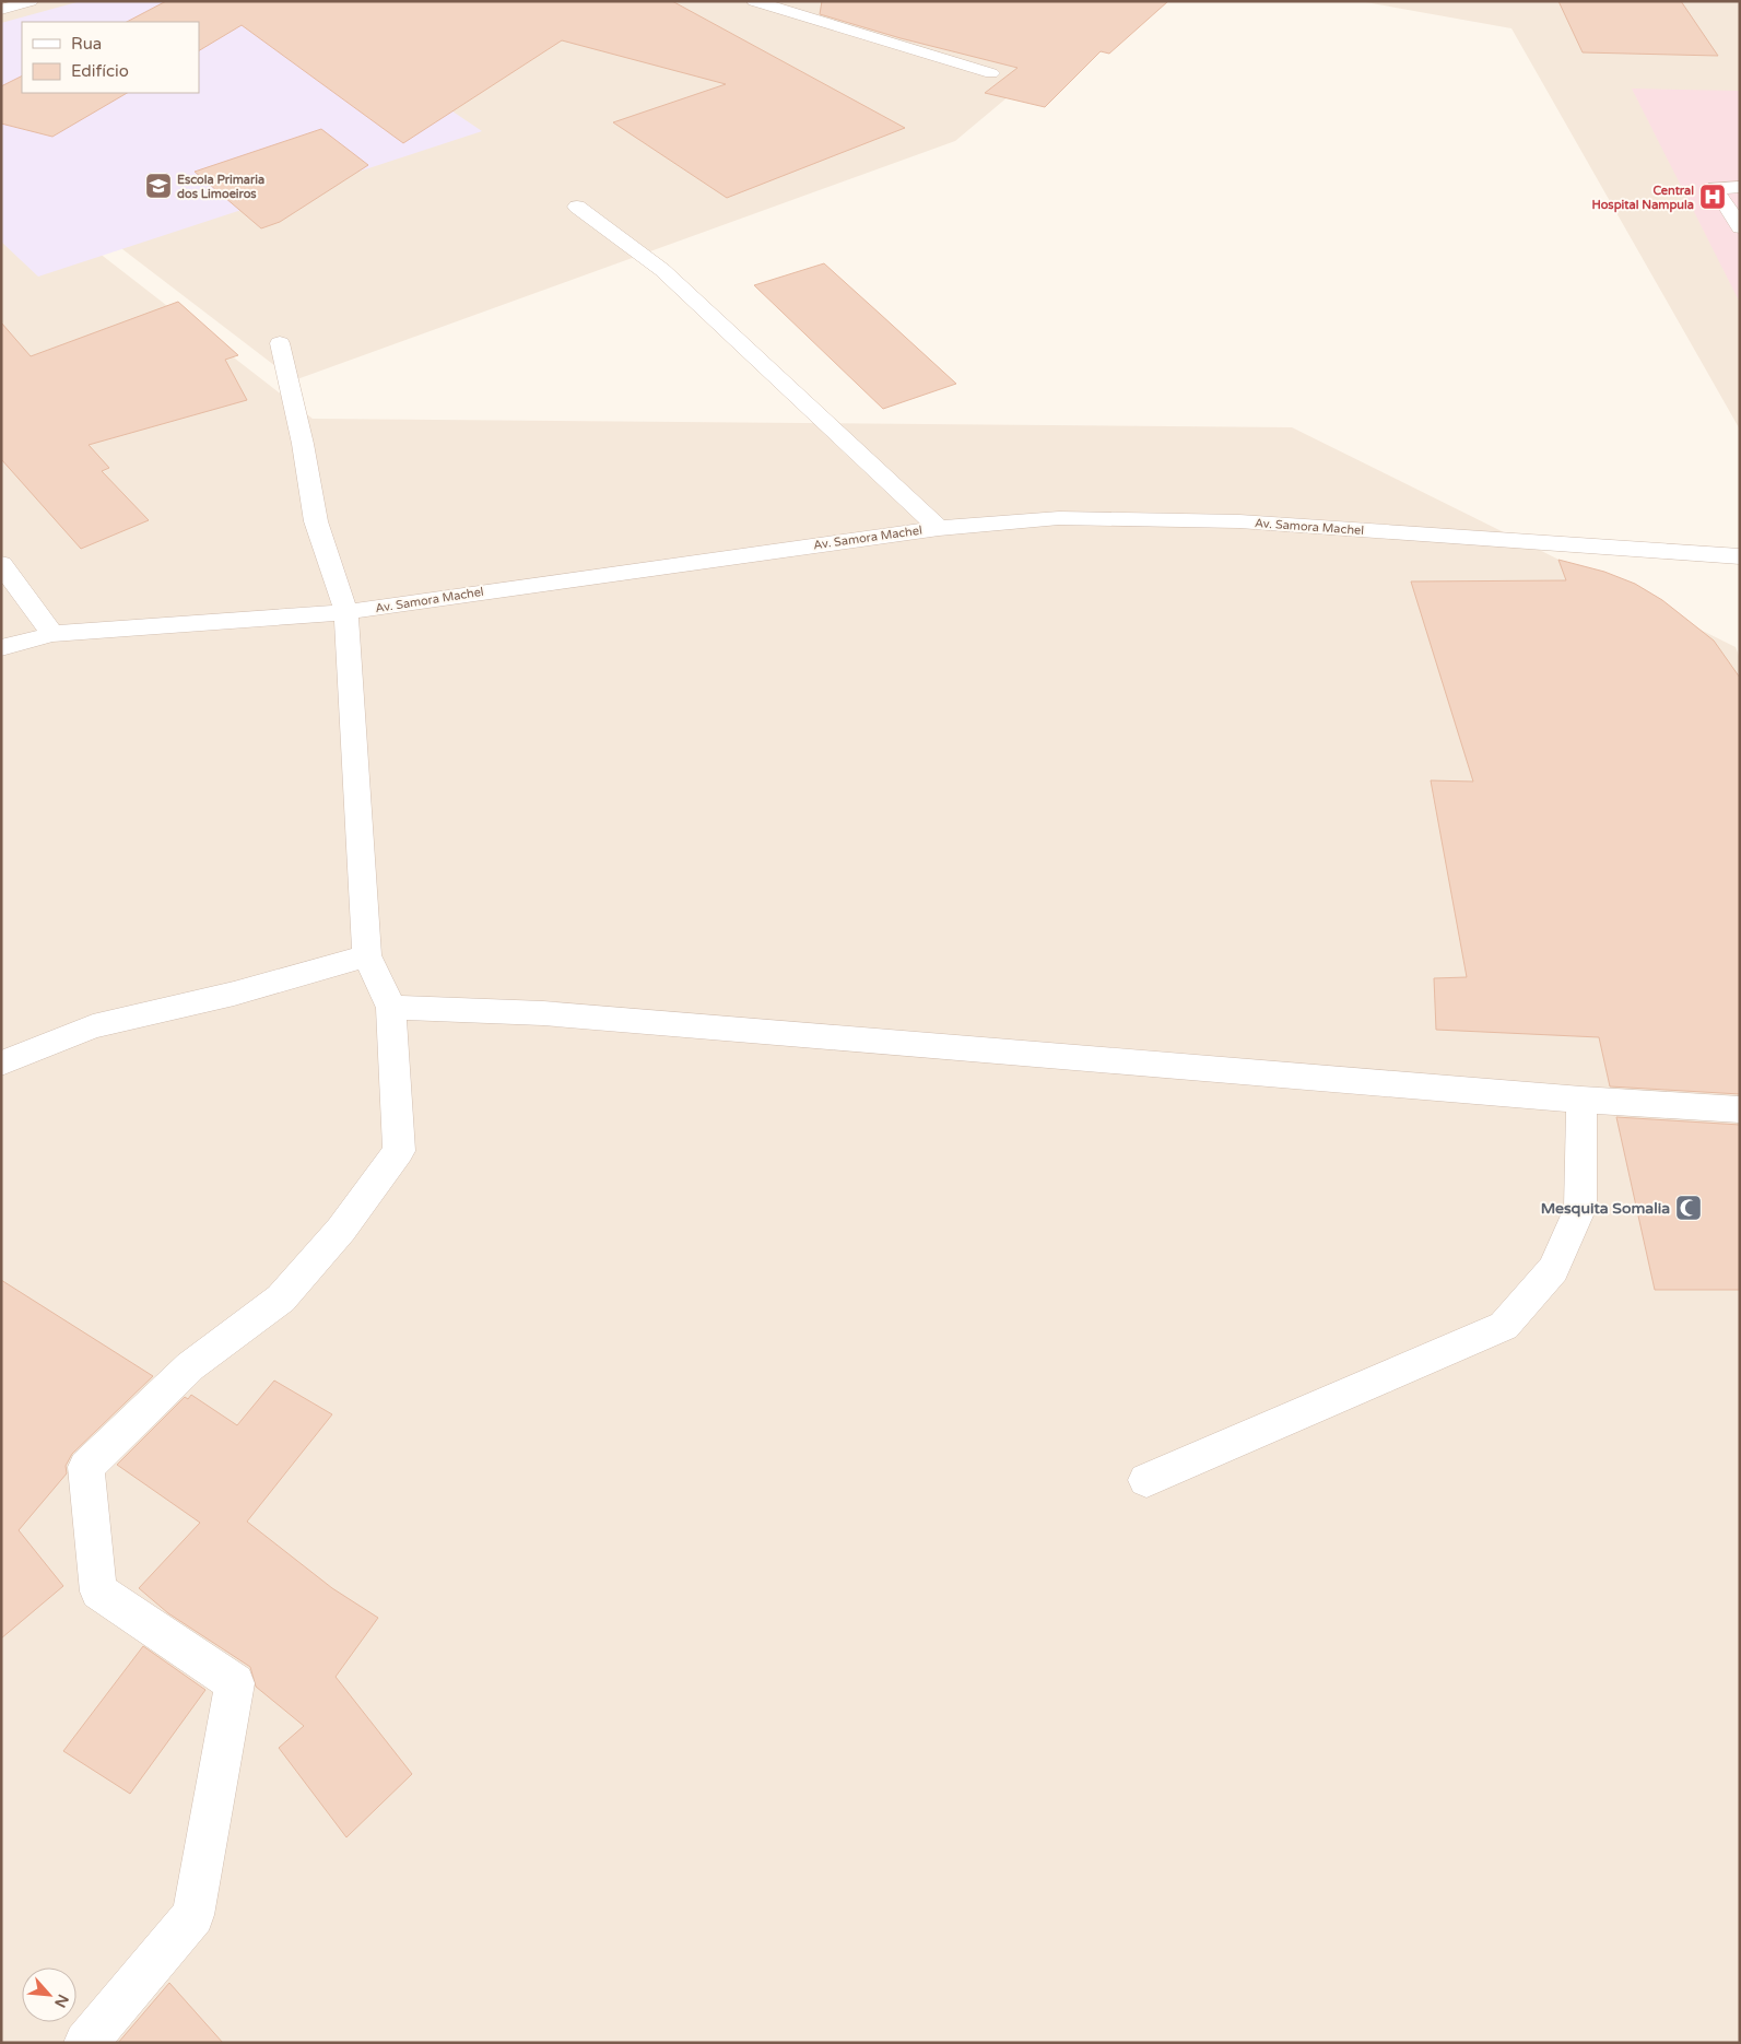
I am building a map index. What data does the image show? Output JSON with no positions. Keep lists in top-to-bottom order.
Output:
{
  "streets": {
    "street": ["Av. Samora Machel"]
  },
  "places": {
    "school or university": ["Escola Primaria dos Limoeiros"],
    "hospital": ["Central Hospital Nampula"],
    "mosque": ["Mesquita Somalia"]
  },
  "legend": ["Rua", "Edifício"],
  "north": "bottom right"
}
